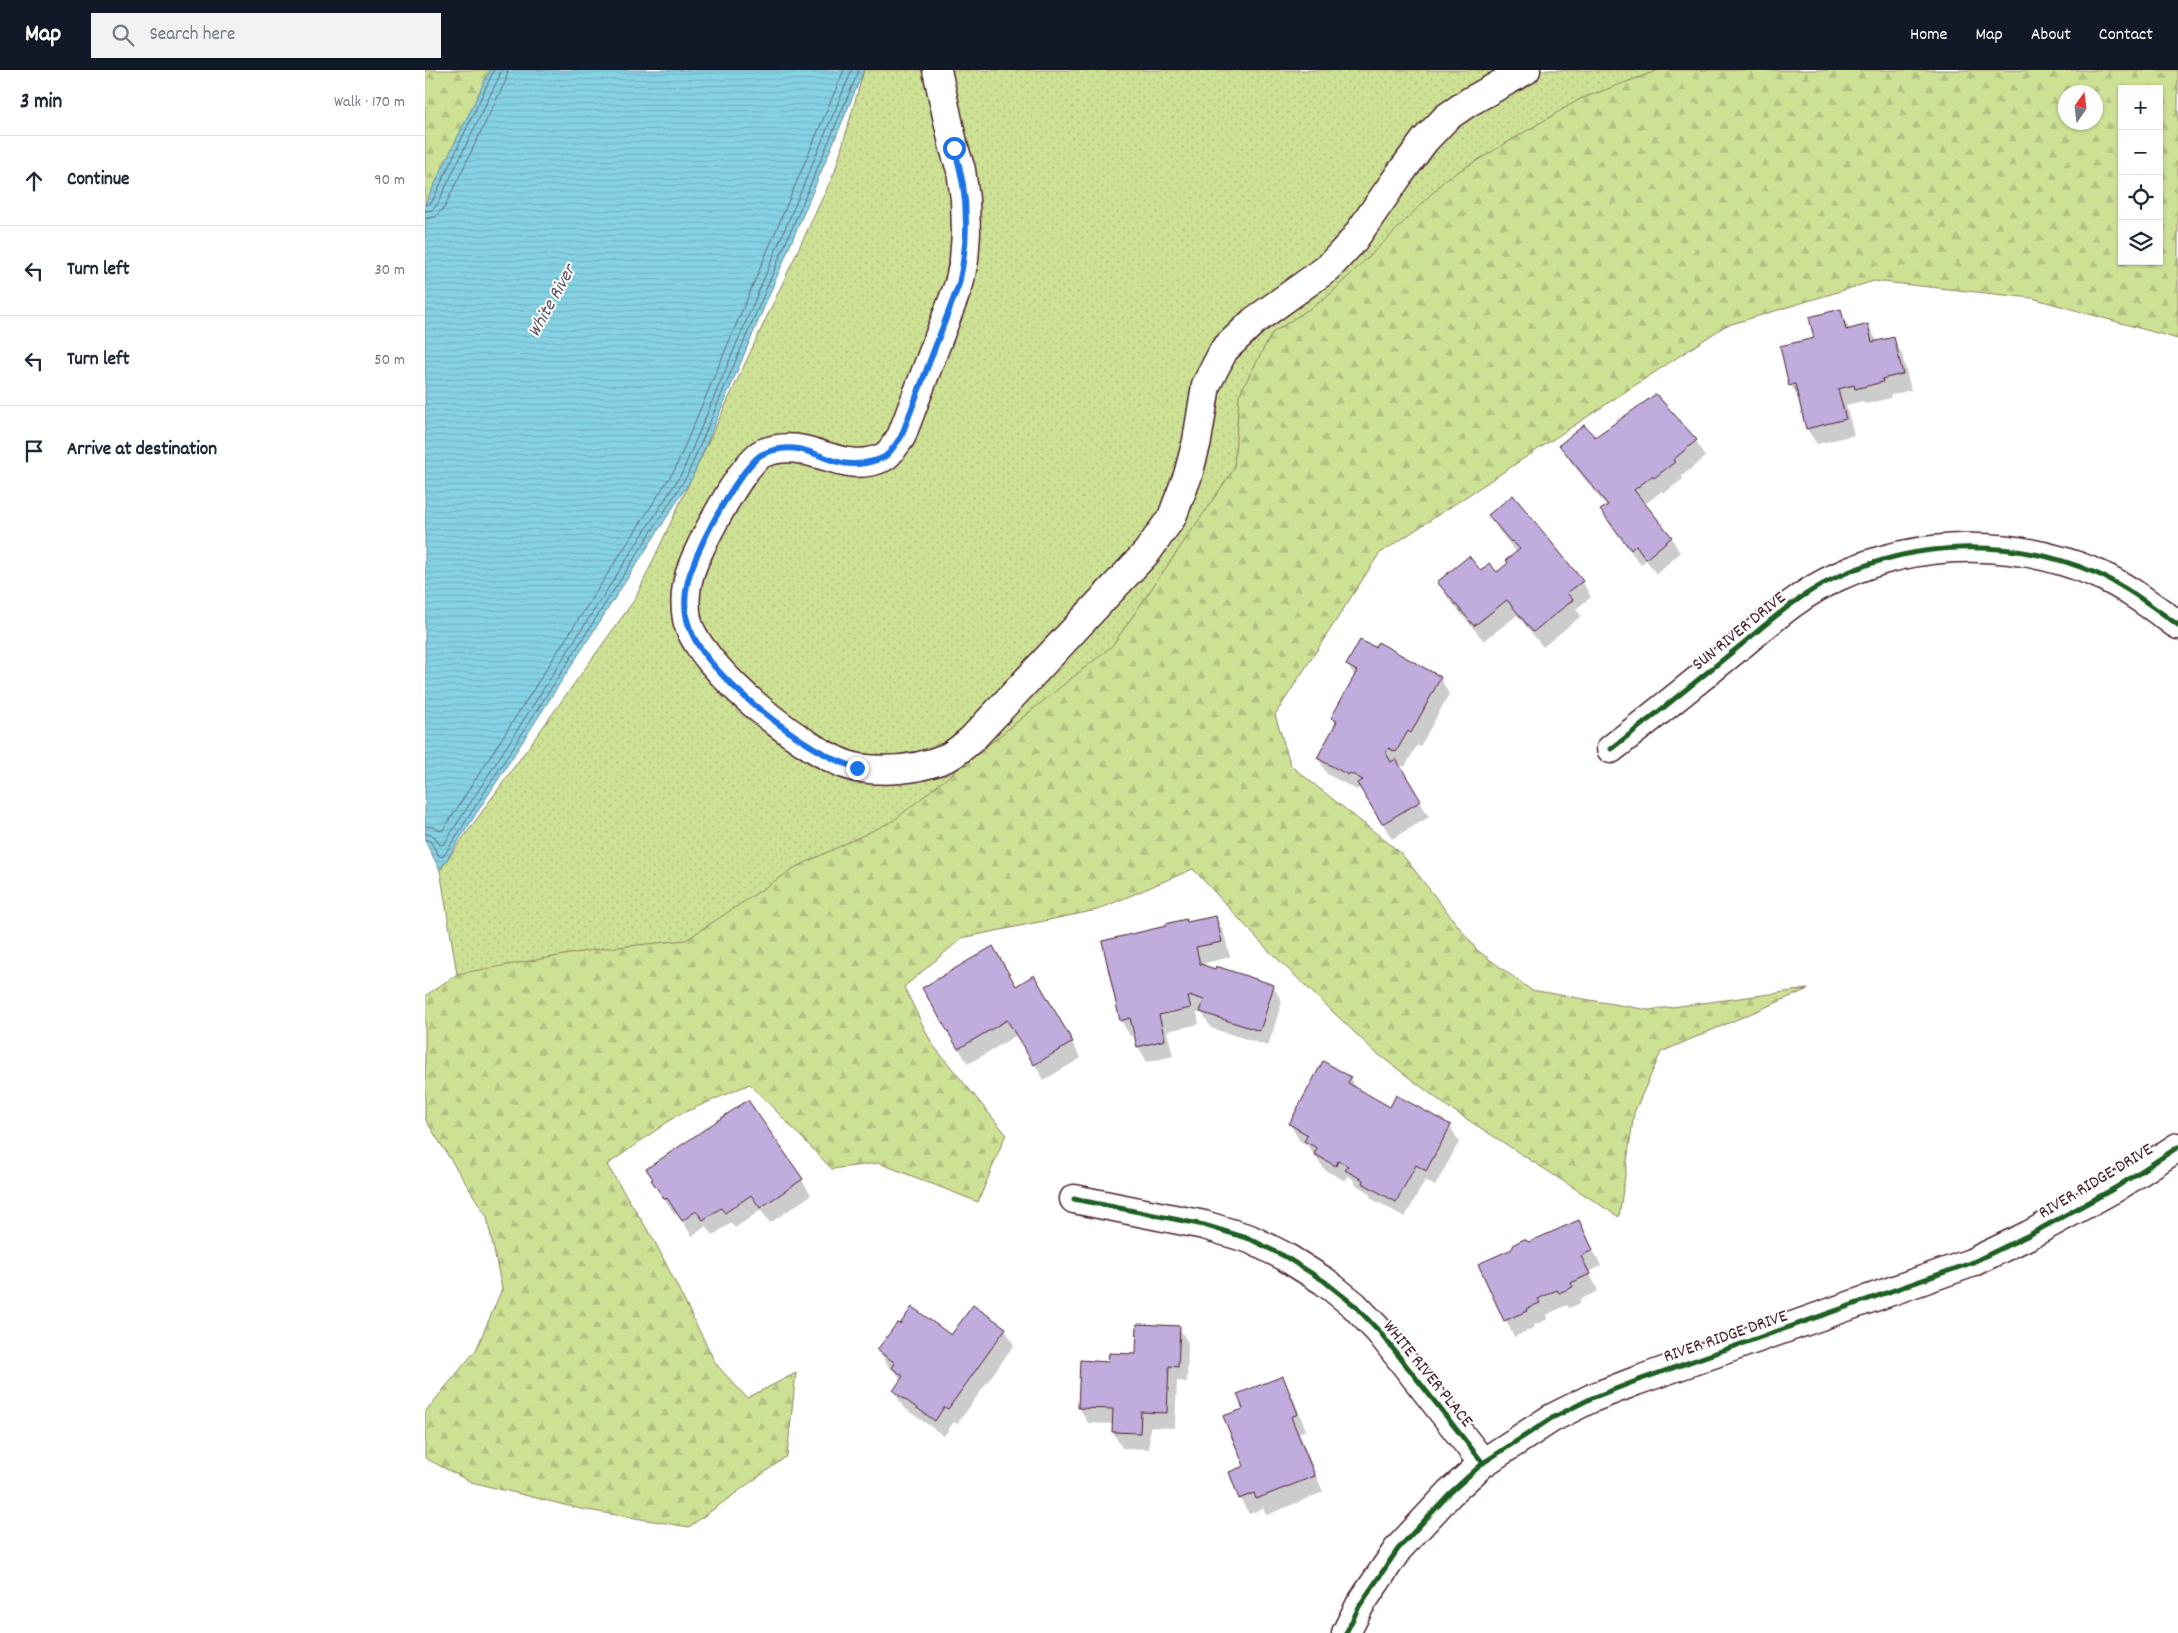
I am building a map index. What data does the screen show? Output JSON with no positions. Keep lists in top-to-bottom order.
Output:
{
  "streets": {
    "street": ["SUN RIVER DRIVE", "RIVER RIDGE DRIVE", "WHITE RIVER PLACE"]
  },
  "crossings": [
    ["RIVER RIDGE DRIVE", "WHITE RIVER PLACE"]
  ],
  "water": ["White River"],
  "north": "top",
  "page": {
    "header": "Map",
    "search": "Search here",
    "nav": [
      "Home",
      "Map",
      "About",
      "Contact"
    ],
    "heading": ["3 min", "Walk · 170 m"],
    "map_buttons": ["+", "−"],
    "list": [
      ["Continue", "90 m"],
      ["Turn left", "30 m"],
      ["Turn left", "50 m"],
      "Arrive at destination"
    ]
  }
}
